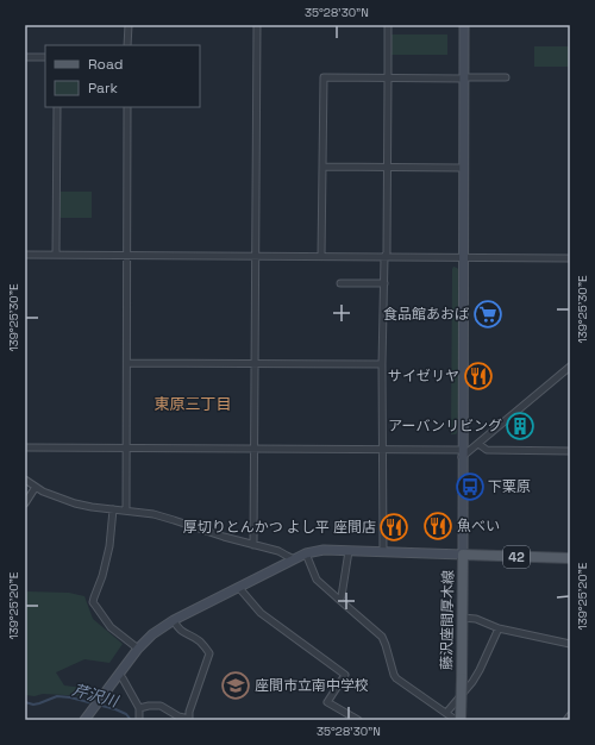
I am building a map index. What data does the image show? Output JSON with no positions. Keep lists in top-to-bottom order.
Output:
{
  "streets": {
    "main road": ["42", "藤沢座間厚木線"]
  },
  "districts": ["東原三丁目"],
  "water": ["芹沢川"],
  "places": {
    "supermarket": ["食品館あおば"],
    "restaurant": ["サイゼリヤ", "魚べい", "厚切りとんかつ よし平 座間店"],
    "building": ["アーバンリビング"],
    "bus stop": ["下栗原"],
    "school or university": ["座間市立南中学校"]
  },
  "legend": ["Road", "Park"],
  "coordinates": ["35°28'30\"N", "139°25'30\"E", "139°25'20\"E"]
}
